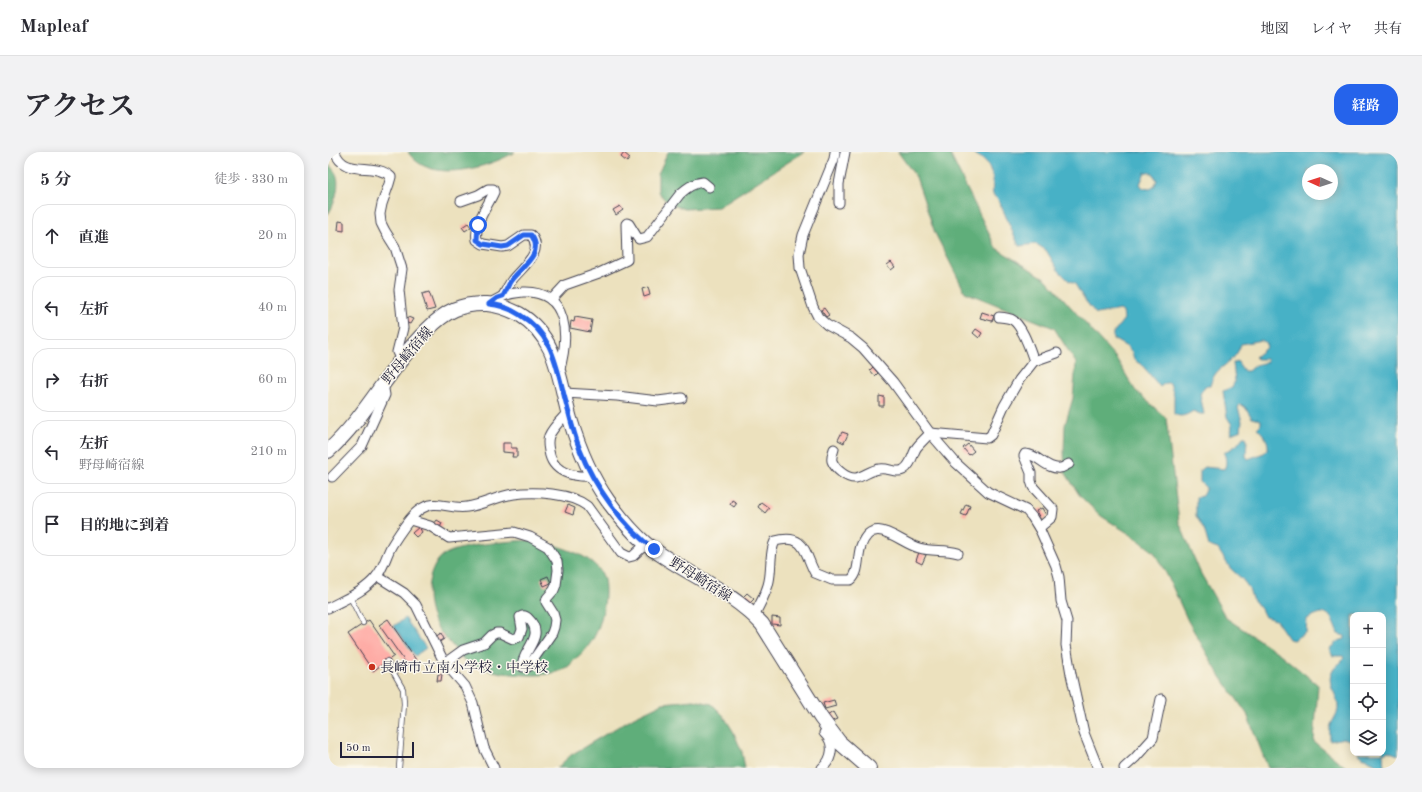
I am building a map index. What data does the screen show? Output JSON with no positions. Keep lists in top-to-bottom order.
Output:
{
  "streets": {
    "main road": ["野母崎宿線"]
  },
  "places": ["長崎市立南小学校・中学校"],
  "scale_bar": "50 m",
  "north": "left",
  "page": {
    "header": "Mapleaf",
    "nav": ["地図", "レイヤ", "共有"],
    "title": "アクセス",
    "buttons": "経路",
    "heading": ["5 分", "徒歩 · 330 m"],
    "list": [
      ["直進", "20 m"],
      ["左折", "40 m"],
      ["右折", "60 m"],
      ["左折", "野母崎宿線", "210 m"],
      "目的地に到着"
    ],
    "map_buttons": ["+", "−"],
    "scale": "50 m"
  }
}
